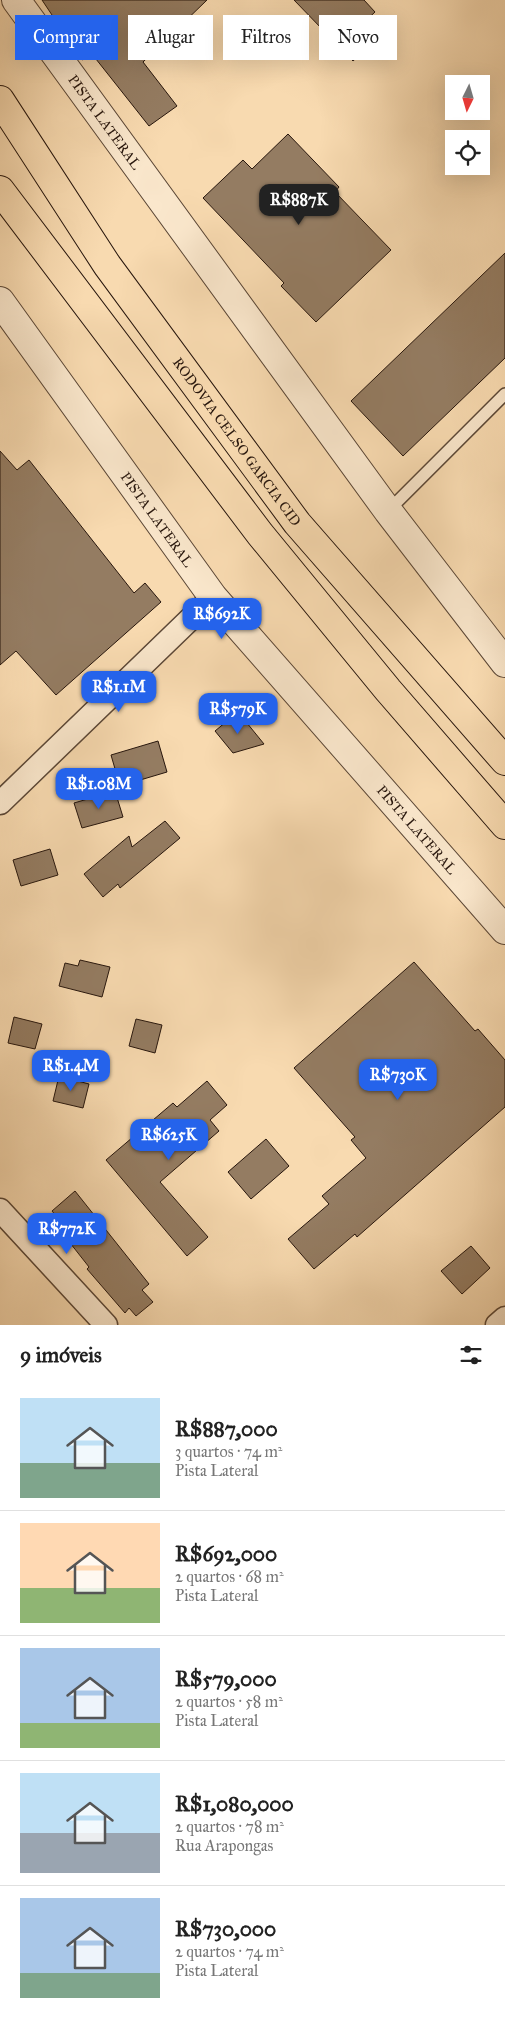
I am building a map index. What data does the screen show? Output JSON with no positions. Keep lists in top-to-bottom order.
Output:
{
  "streets": {
    "highway": ["RODOVIA CELSO GARCIA CID"],
    "street": ["PISTA LATERAL"]
  },
  "north": "bottom",
  "page": {
    "chip": [
      "Comprar",
      "Alugar",
      "Filtros",
      "Novo"
    ],
    "price": [
      "R$887K",
      "R$692K",
      "R$1.1M",
      "R$579K",
      "R$1.08M",
      "R$1.4M",
      "R$730K",
      "R$625K",
      "R$772K"
    ],
    "heading": "9 imóveis",
    "list": [
      {
        "name": "R$887,000",
        "note": "3 quartos · 74 m² · Pista Lateral"
      },
      {
        "name": "R$692,000",
        "note": "2 quartos · 68 m² · Pista Lateral"
      },
      {
        "name": "R$579,000",
        "note": "2 quartos · 58 m² · Pista Lateral"
      },
      {
        "name": "R$1,080,000",
        "note": "2 quartos · 78 m² · Rua Arapongas"
      },
      {
        "name": "R$730,000",
        "note": "2 quartos · 74 m² · Pista Lateral"
      }
    ]
  }
}
